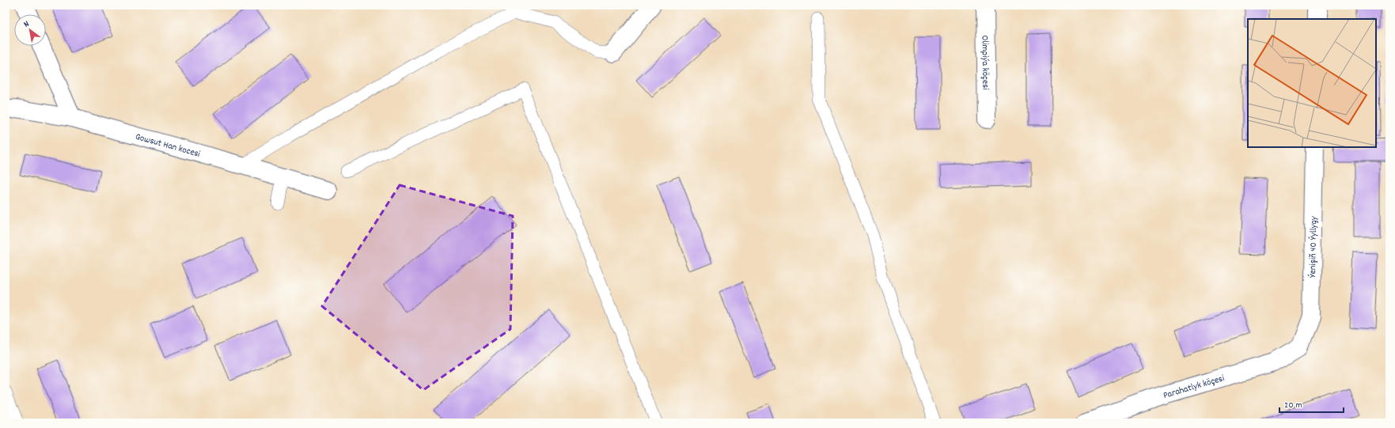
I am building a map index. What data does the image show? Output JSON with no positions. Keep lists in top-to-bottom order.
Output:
{
  "streets": {
    "street": [
      "Olimpiýa köçesi",
      "Gowsut Han kocesi",
      "Ýenişiň 40 Ýyllygy",
      "Parahatlyk köçesi"
    ]
  },
  "crossings": [
    ["Ýenişiň 40 Ýyllygy", "Parahatlyk köçesi"]
  ],
  "scale_bar": "20 m",
  "north": "top left"
}
